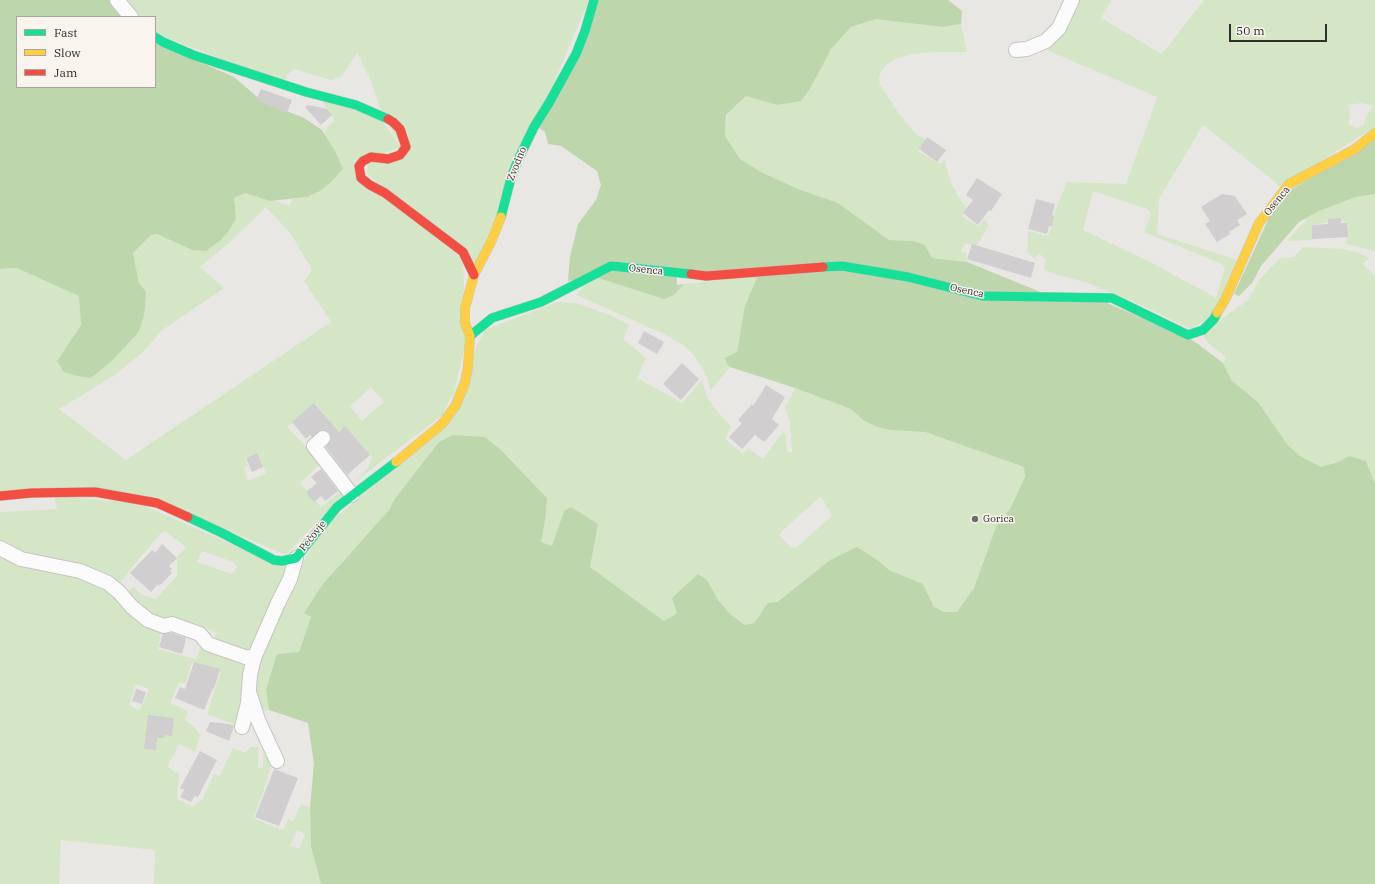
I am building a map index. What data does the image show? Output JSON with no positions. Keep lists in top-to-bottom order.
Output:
{
  "streets": {
    "street": ["Zvodno", "Osenca", "Pečovje"]
  },
  "crossings": [
    ["Zvodno", "Osenca"],
    ["Zvodno", "Pečovje"],
    ["Osenca", "Pečovje"]
  ],
  "places": ["Gorica"],
  "legend": ["Fast", "Slow", "Jam"],
  "scale_bar": "50 m"
}
